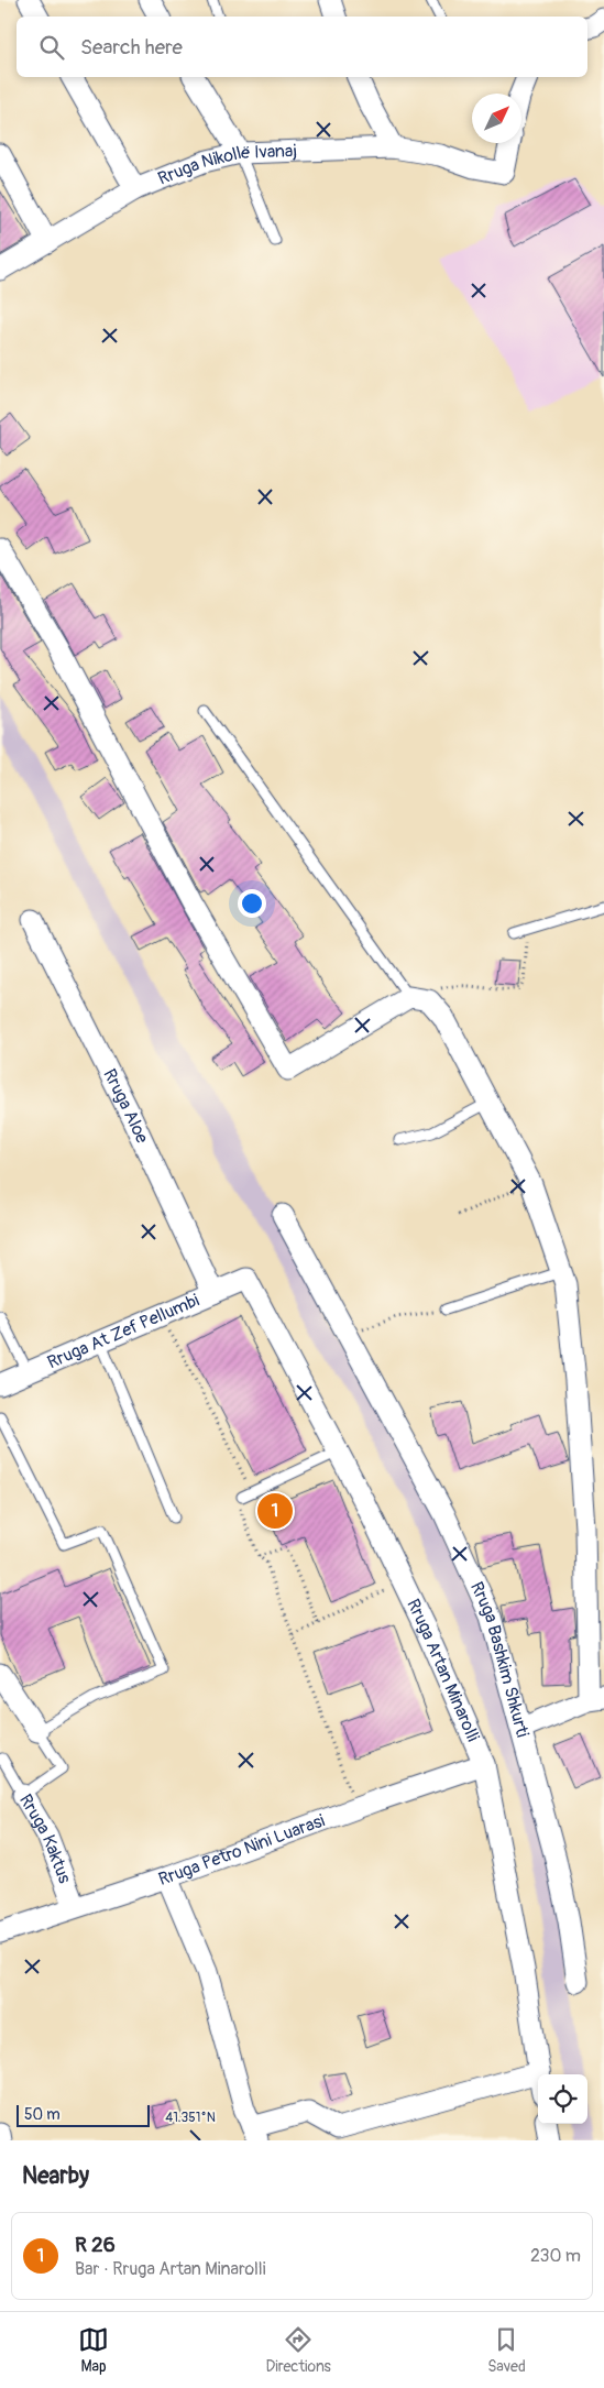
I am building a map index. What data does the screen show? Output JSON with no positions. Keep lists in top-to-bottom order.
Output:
{
  "streets": {
    "street": [
      "Rruga Nikollë Ivanaj",
      "Rruga Aloe",
      "Rruga At Zef Pellumbi",
      "Rruga Bashkim Shkurti",
      "Rruga Artan Minarolli",
      "Rruga Kaktus",
      "Rruga Petro Nini Luarasi"
    ]
  },
  "crossings": [
    ["Rruga Aloe", "Rruga At Zef Pellumbi"],
    ["Rruga At Zef Pellumbi", "Rruga Artan Minarolli"],
    ["Rruga Artan Minarolli", "Rruga Petro Nini Luarasi"],
    ["Rruga Kaktus", "Rruga Petro Nini Luarasi"]
  ],
  "scale_bar": "50 m",
  "north": "top right",
  "page": {
    "search": "Search here",
    "pins": "1",
    "scale": "50 m",
    "heading": "Nearby",
    "list": [
      {
        "mark": "1",
        "name": "R 26",
        "note": "Bar · Rruga Artan Minarolli",
        "value": "230 m"
      }
    ],
    "nav": ["Map", "Directions", "Saved"]
  },
  "coordinates": ["41.351°N"]
}
